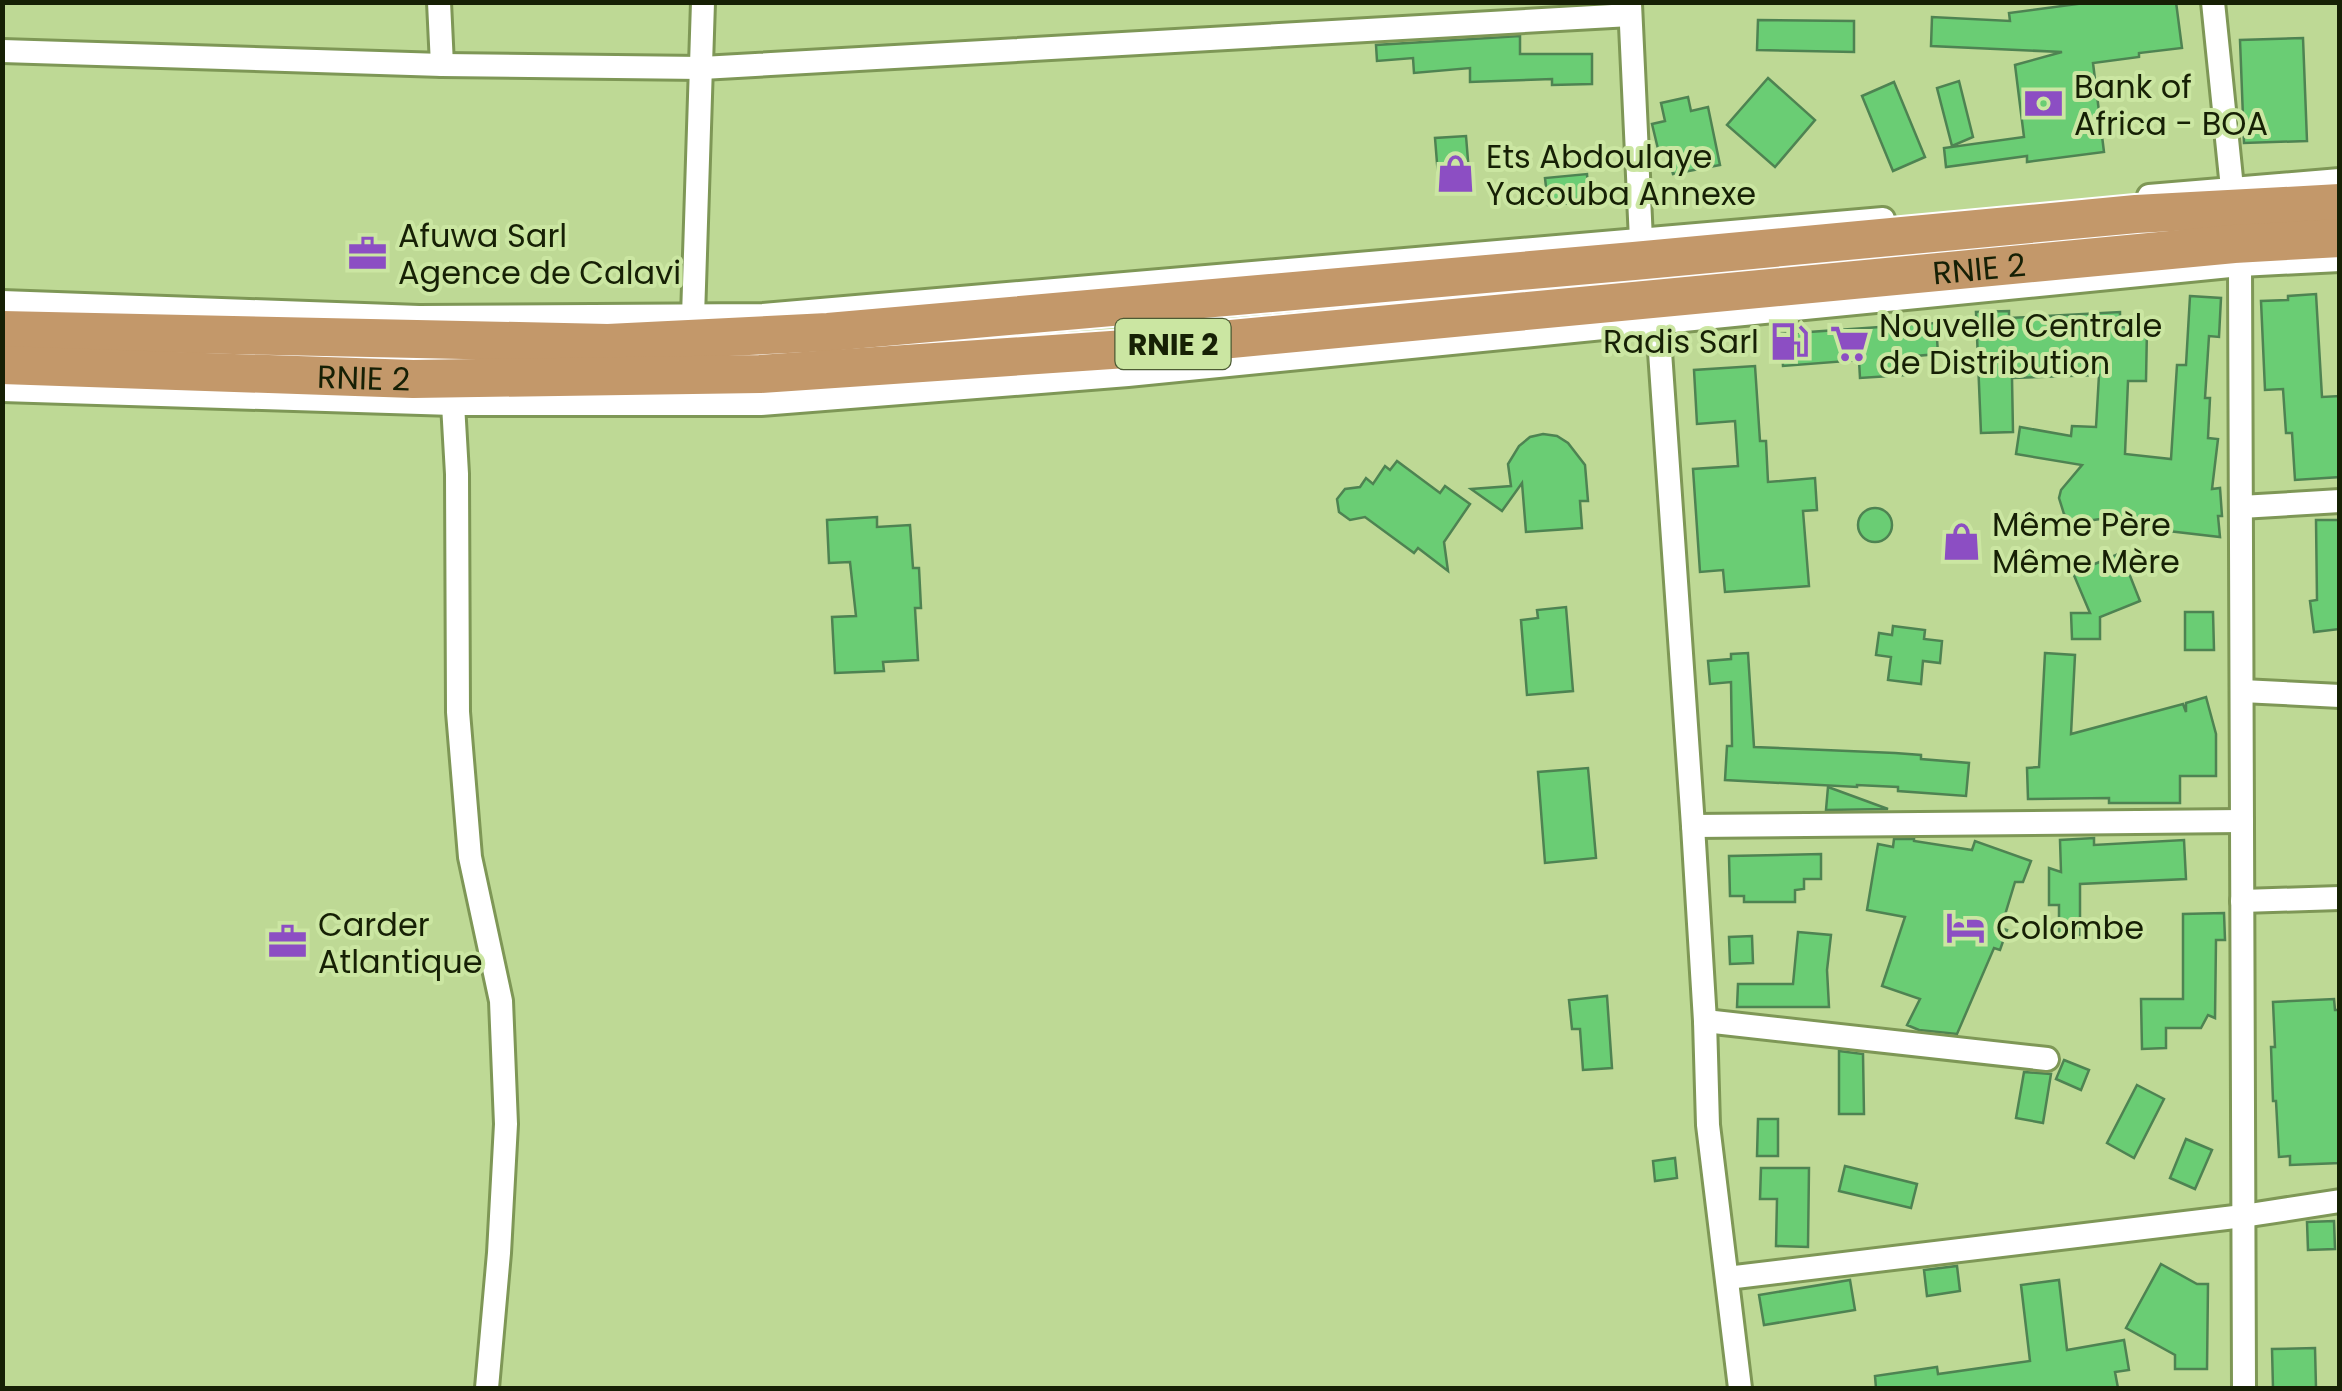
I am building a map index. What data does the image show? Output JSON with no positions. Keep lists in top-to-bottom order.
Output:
{
  "streets": {
    "highway": ["RNIE 2"]
  },
  "places": {
    "bank": ["Bank of Africa - BOA"],
    "shop": ["Ets Abdoulaye Yacouba Annexe", "Même Père Même Mère"],
    "office": ["Afuwa Sarl Agence de Calavi", "Carder Atlantique"],
    "fuel station": ["Radis Sarl"],
    "supermarket": ["Nouvelle Centrale de Distribution"],
    "hotel": ["Colombe"]
  }
}
